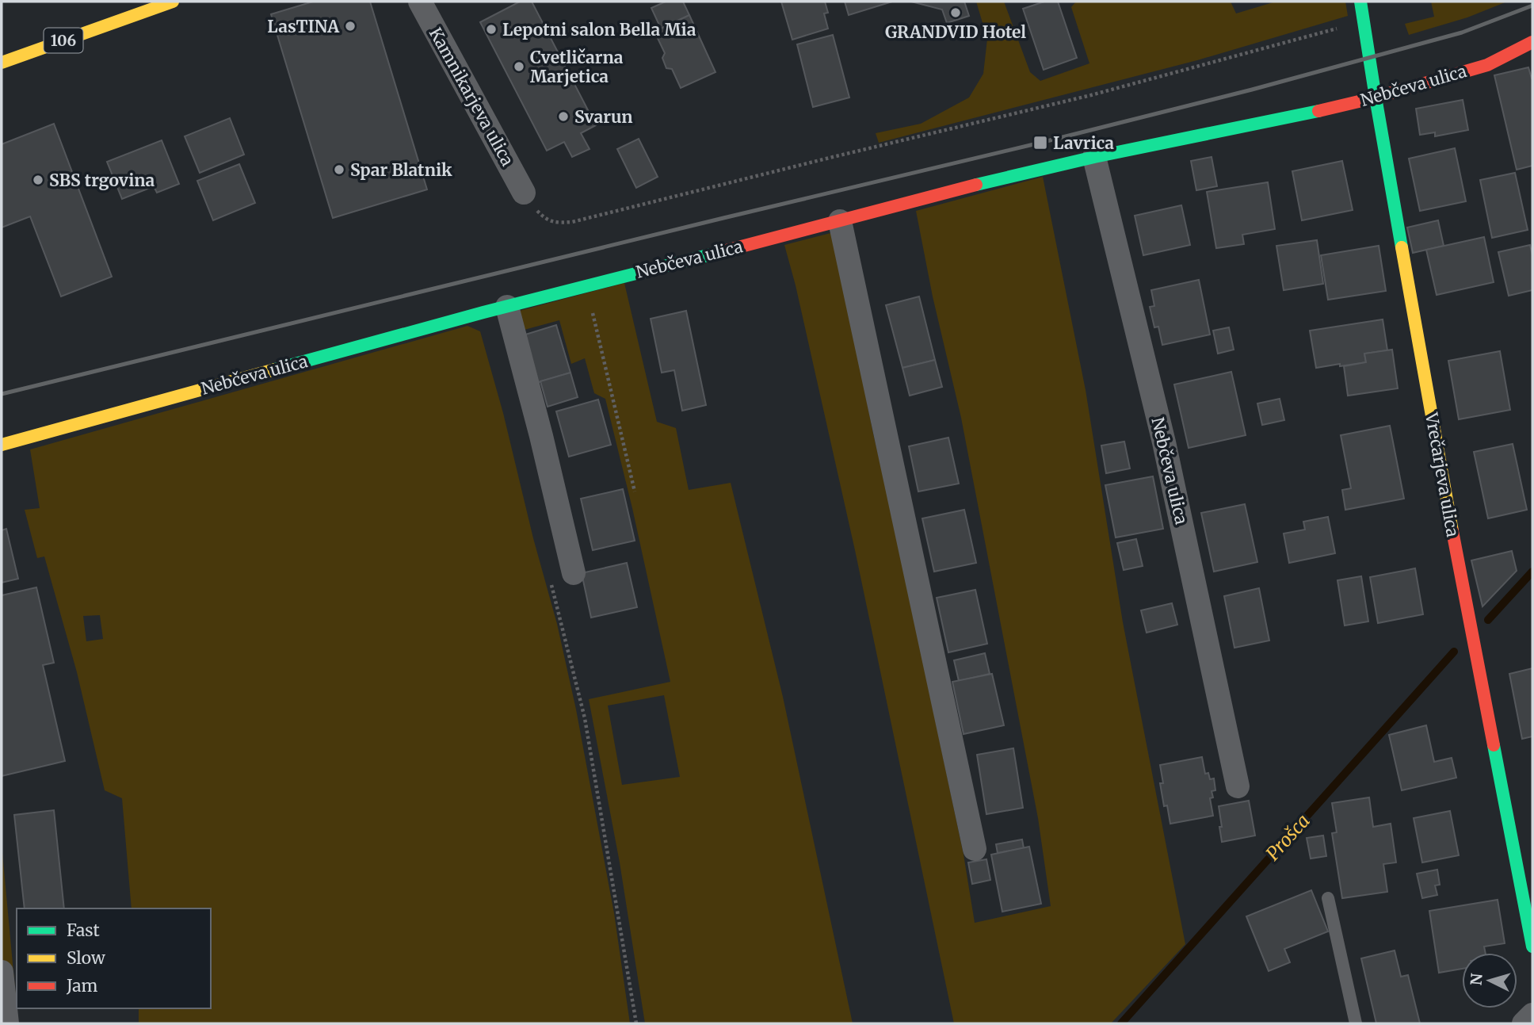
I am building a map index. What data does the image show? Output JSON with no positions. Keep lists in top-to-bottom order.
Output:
{
  "streets": {
    "street": [
      "106",
      "Nebčeva ulica",
      "Kamnikarjeva ulica",
      "Vrečarjeva ulica"
    ]
  },
  "crossings": [
    ["Nebčeva ulica", "Vrečarjeva ulica"]
  ],
  "water": ["Prošca"],
  "places": {
    "other": [
      "GRANDVID Hotel",
      "LasTINA",
      "Lepotni salon Bella Mia",
      "Cvetličarna Marjetica",
      "Svarun",
      "Spar Blatnik",
      "SBS trgovina"
    ],
    "transit": ["Lavrica"]
  },
  "legend": ["Fast", "Slow", "Jam"],
  "north": "left"
}
